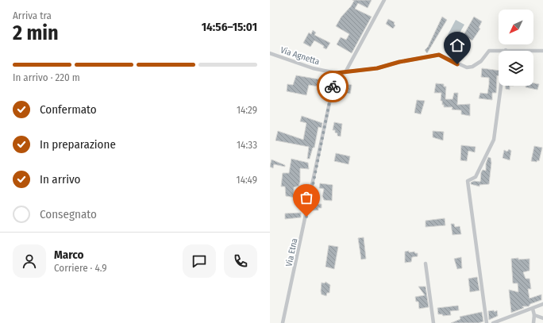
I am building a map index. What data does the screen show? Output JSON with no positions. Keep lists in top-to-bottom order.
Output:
{
  "streets": {
    "street": ["Via Agnetta", "Via Etna"]
  },
  "crossings": [
    ["Via Agnetta", "Via Etna"]
  ],
  "north": "bottom left",
  "page": {
    "heading": ["2 min", "Arriva tra", "14:56–15:01"],
    "panel": ["Marco", "Corriere · 4.9"],
    "bar": "In arrivo · 220 m",
    "list": [
      ["Confermato", "14:29"],
      ["In preparazione", "14:33"],
      ["In arrivo", "14:49"],
      "Consegnato"
    ]
  }
}
